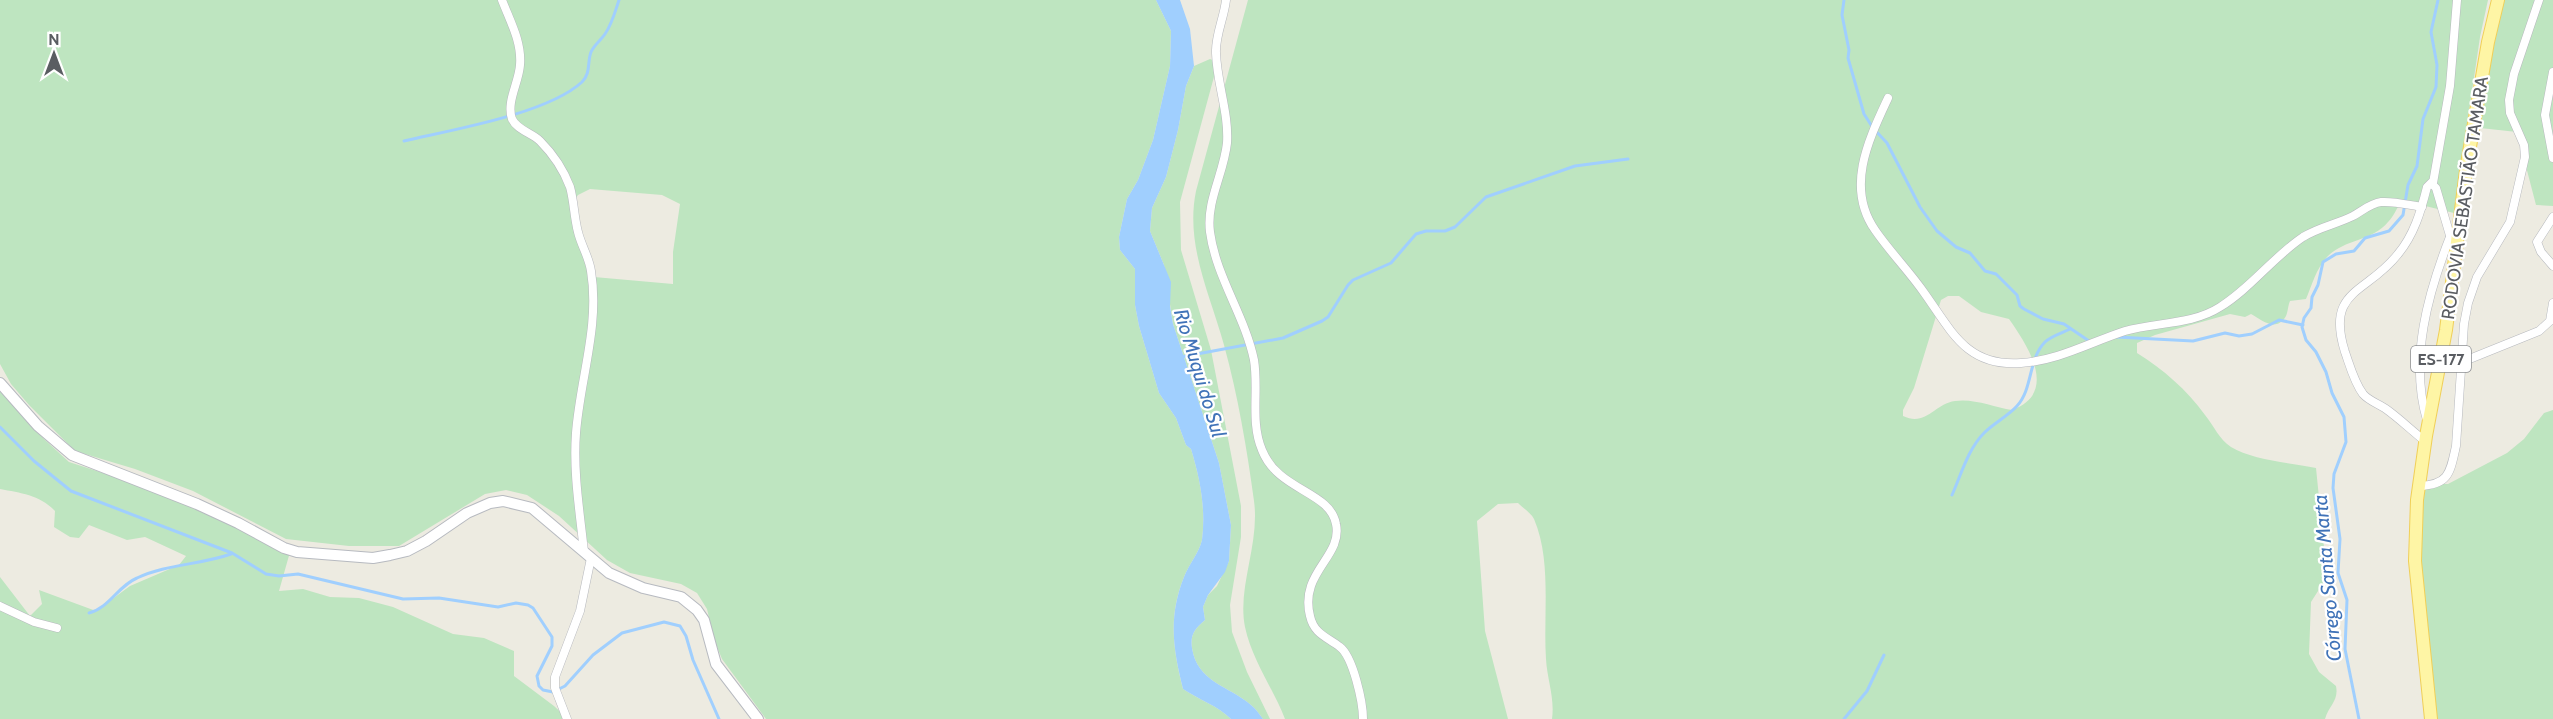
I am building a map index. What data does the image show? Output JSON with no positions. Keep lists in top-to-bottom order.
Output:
{
  "streets": {
    "main road": ["RODOVIA SEBASTIÃO TAMARA", "ES-177"]
  },
  "water": ["Rio Muqui do Sul", "Córrego Santa Marta"],
  "north": "top"
}
